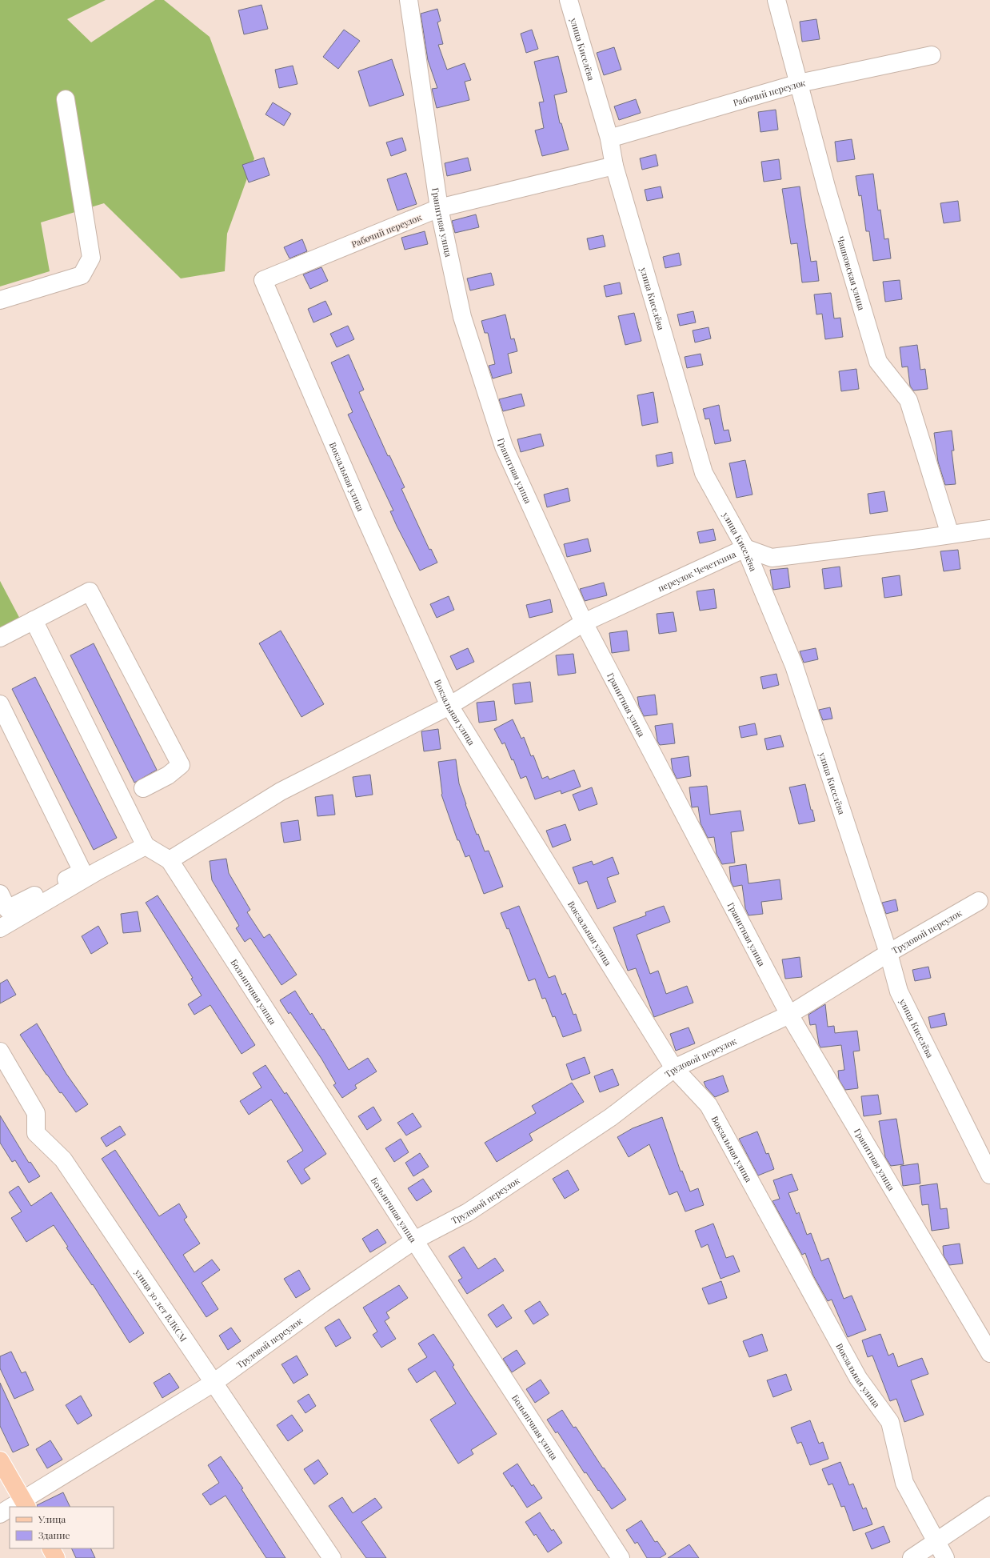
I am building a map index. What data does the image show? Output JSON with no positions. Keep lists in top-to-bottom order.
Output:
{
  "streets": {
    "street": [
      "улица Киселёва",
      "Рабочий переулок",
      "Гранитная улица",
      "Чашковская улица",
      "Вокзальная улица",
      "переулок Чечеткина",
      "Трудовой переулок",
      "Больничная улица",
      "улица 30 лет ВЛКСМ"
    ]
  },
  "crossings": [
    ["улица Киселёва", "Рабочий переулок"],
    ["улица Киселёва", "переулок Чечеткина"],
    ["улица Киселёва", "Трудовой переулок"],
    ["Рабочий переулок", "Гранитная улица"],
    ["Рабочий переулок", "Чашковская улица"],
    ["Рабочий переулок", "Вокзальная улица"],
    ["Гранитная улица", "переулок Чечеткина"],
    ["Гранитная улица", "Трудовой переулок"],
    ["Чашковская улица", "переулок Чечеткина"],
    ["Вокзальная улица", "переулок Чечеткина"],
    ["Вокзальная улица", "Трудовой переулок"],
    ["переулок Чечеткина", "Больничная улица"],
    ["Трудовой переулок", "Больничная улица"],
    ["Трудовой переулок", "улица 30 лет ВЛКСМ"]
  ],
  "legend": ["Улица", "Здание"]
}
